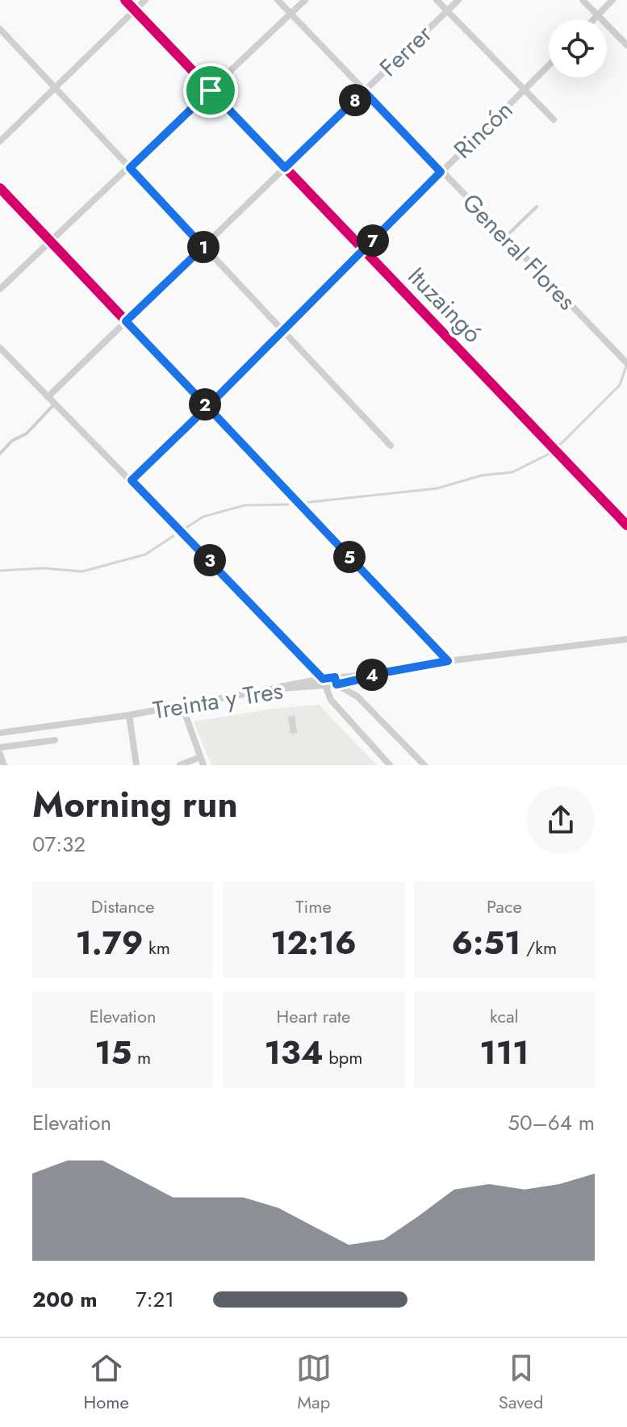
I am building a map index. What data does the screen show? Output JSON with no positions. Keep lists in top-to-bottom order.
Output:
{
  "streets": {
    "street": [
      "Ferrer",
      "Rincón",
      "General Flores",
      "Ituzaingó",
      "Treinta y Tres"
    ]
  },
  "crossings": [
    ["Ferrer", "General Flores"],
    ["Ferrer", "Ituzaingó"],
    ["Rincón", "General Flores"],
    ["Rincón", "Ituzaingó"]
  ],
  "page": {
    "pins": [
      "8",
      "7",
      "1",
      "2",
      "5",
      "3",
      "4"
    ],
    "heading": ["Morning run", "07:32"],
    "stats": [
      ["Distance", "1.79 km"],
      ["Time", "12:16"],
      ["Pace", "6:51 /km"],
      ["Elevation", "15 m"],
      ["Heart rate", "134 bpm"],
      ["kcal", "111"]
    ],
    "chart": ["Elevation", "50–64 m"],
    "list": [
      {
        "name": "200 m",
        "note": "7:21"
      }
    ],
    "tabs": ["Home", "Map", "Saved"]
  }
}
